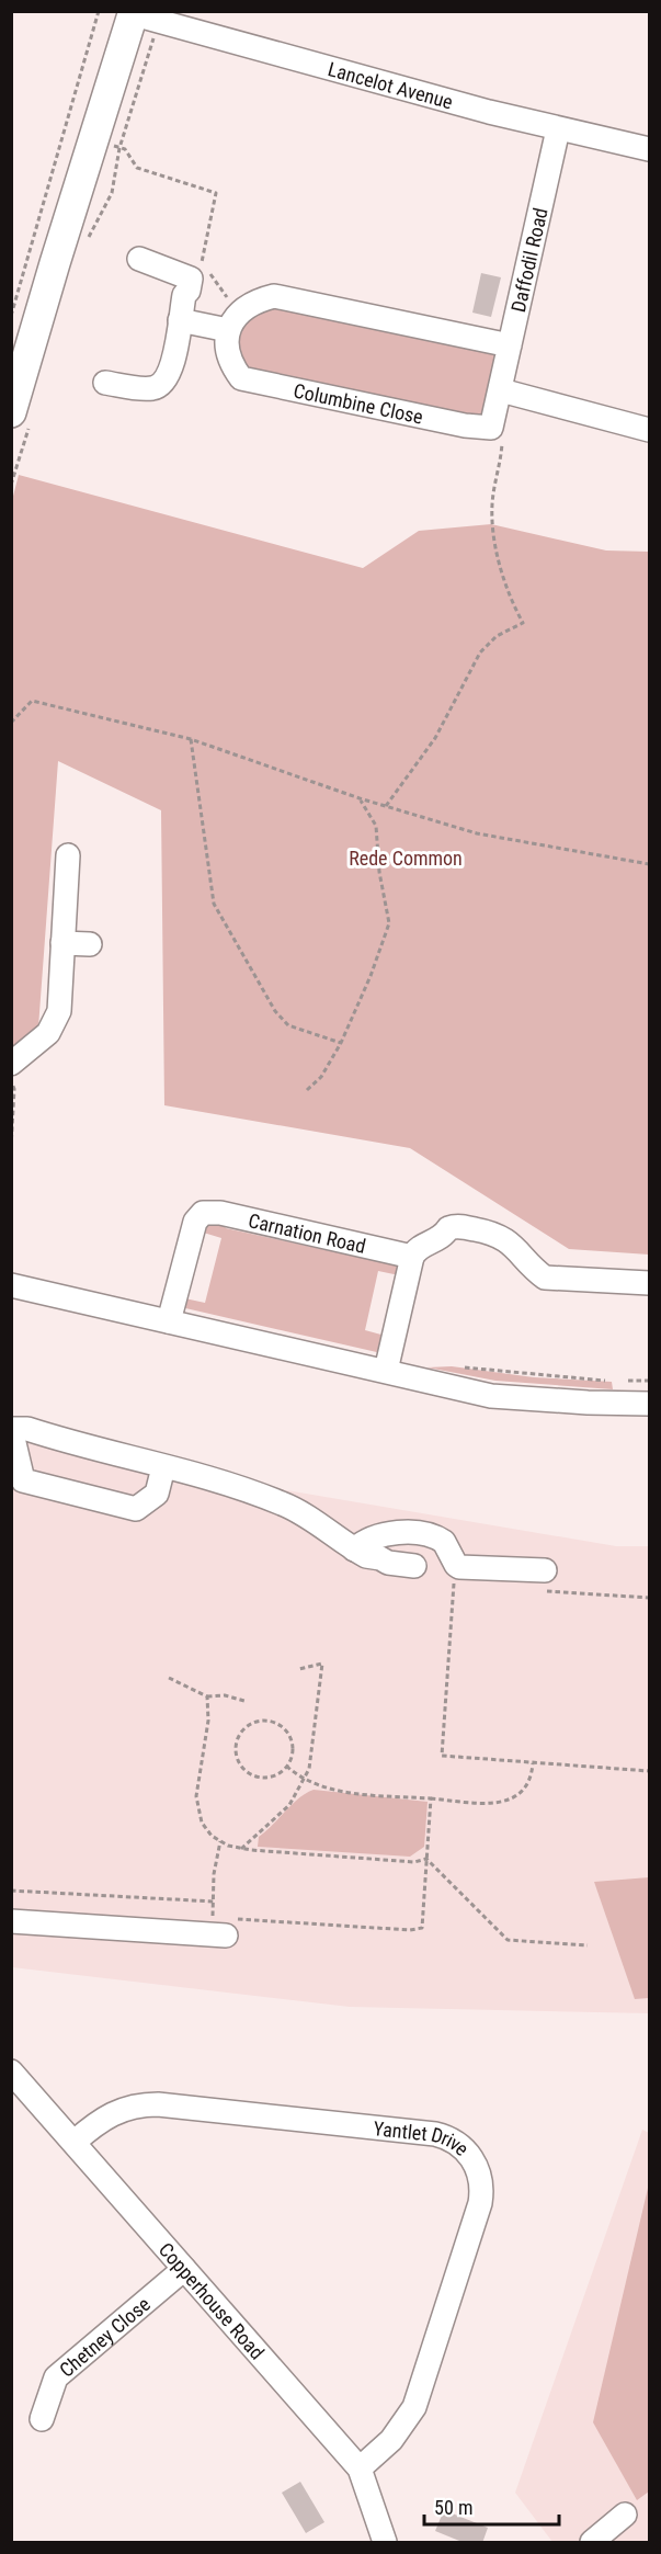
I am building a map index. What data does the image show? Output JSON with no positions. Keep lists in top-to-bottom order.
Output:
{
  "streets": {
    "street": [
      "Lancelot Avenue",
      "Daffodil Road",
      "Columbine Close",
      "Carnation Road",
      "Yantlet Drive",
      "Copperhouse Road",
      "Chetney Close"
    ]
  },
  "crossings": [
    ["Lancelot Avenue", "Daffodil Road"],
    ["Daffodil Road", "Columbine Close"],
    ["Yantlet Drive", "Copperhouse Road"],
    ["Copperhouse Road", "Chetney Close"]
  ],
  "parks": ["Rede Common"],
  "scale_bar": "50 m"
}
